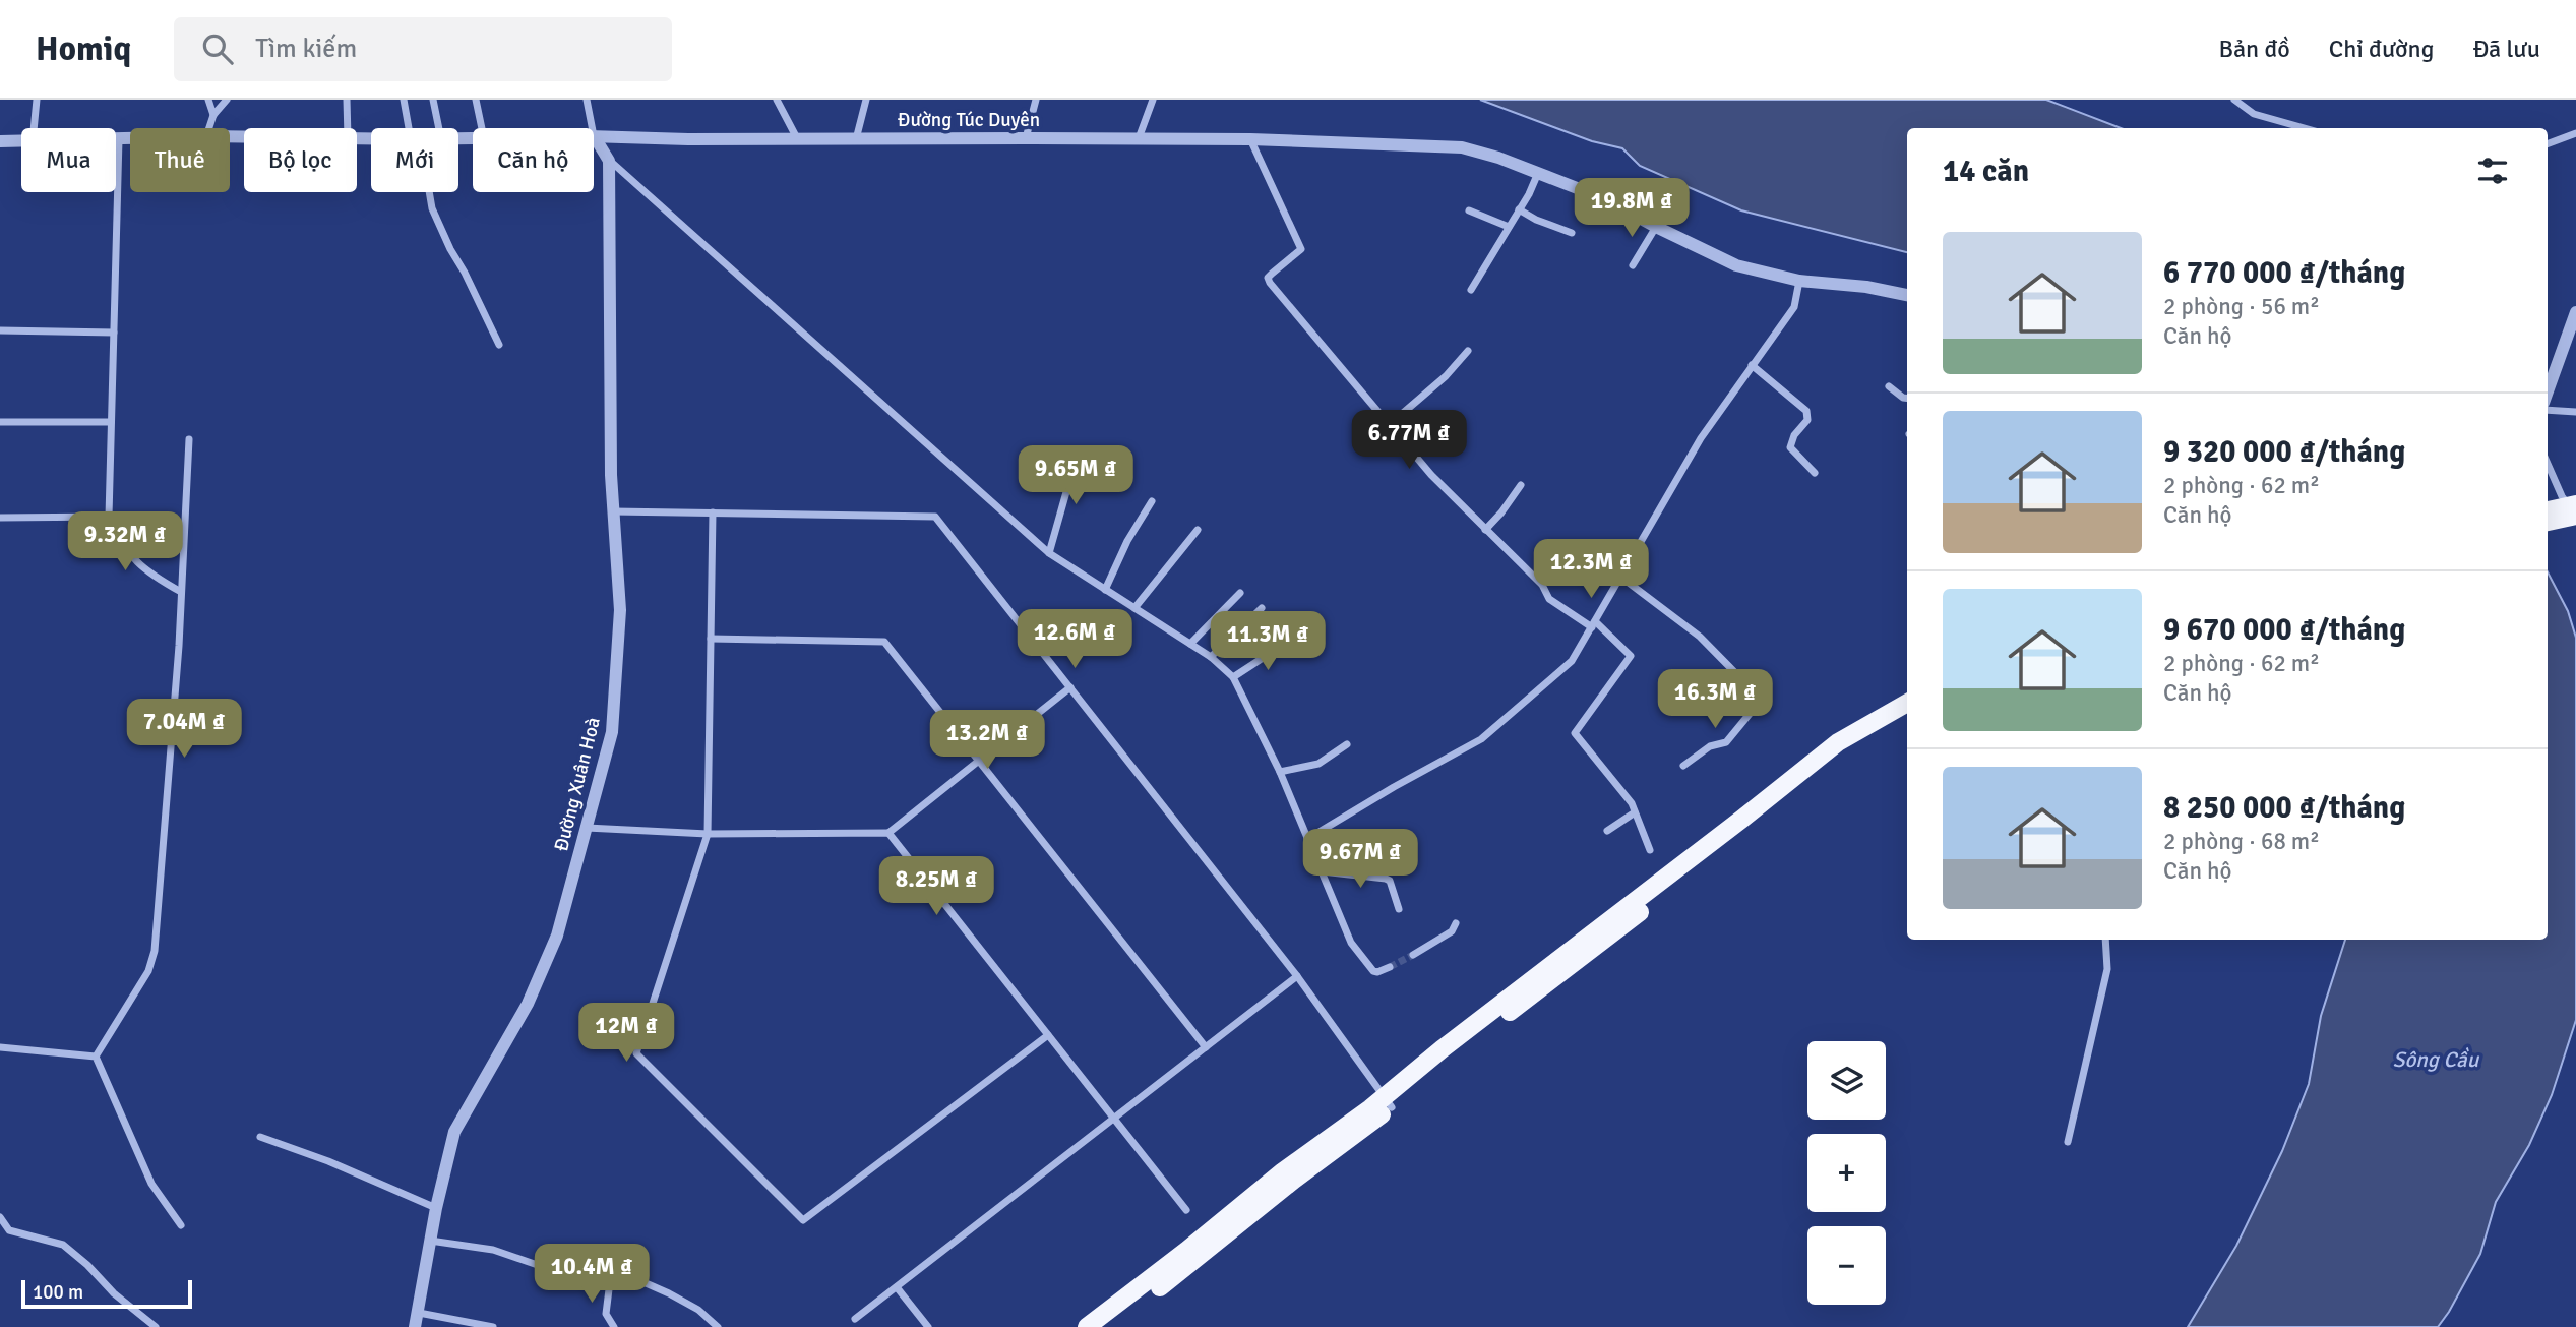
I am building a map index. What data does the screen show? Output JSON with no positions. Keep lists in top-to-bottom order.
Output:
{
  "streets": {
    "street": ["Đường Túc Duyên", "Đường Xuân Hoà"]
  },
  "water": ["Sông Cầu"],
  "scale_bar": "100 m",
  "page": {
    "header": "Homiq",
    "search": "Tìm kiếm",
    "nav": ["Bản đồ", "Chỉ đường", "Đã lưu"],
    "chip": [
      "Mua",
      "Thuê",
      "Bộ lọc",
      "Mới",
      "Căn hộ"
    ],
    "heading": "14 căn",
    "price": [
      "19.8M ₫",
      "6.77M ₫",
      "9.65M ₫",
      "9.32M ₫",
      "12.3M ₫",
      "12.6M ₫",
      "11.3M ₫",
      "16.3M ₫",
      "7.04M ₫",
      "13.2M ₫",
      "9.67M ₫",
      "8.25M ₫",
      "12M ₫",
      "10.4M ₫"
    ],
    "list": [
      {
        "name": "6 770 000 ₫/tháng",
        "note": "2 phòng · 56 m² · Căn hộ"
      },
      {
        "name": "9 320 000 ₫/tháng",
        "note": "2 phòng · 62 m² · Căn hộ"
      },
      {
        "name": "9 670 000 ₫/tháng",
        "note": "2 phòng · 62 m² · Căn hộ"
      },
      {
        "name": "8 250 000 ₫/tháng",
        "note": "2 phòng · 68 m² · Căn hộ"
      }
    ],
    "map_buttons": ["+", "−"],
    "scale": "100 m"
  }
}
